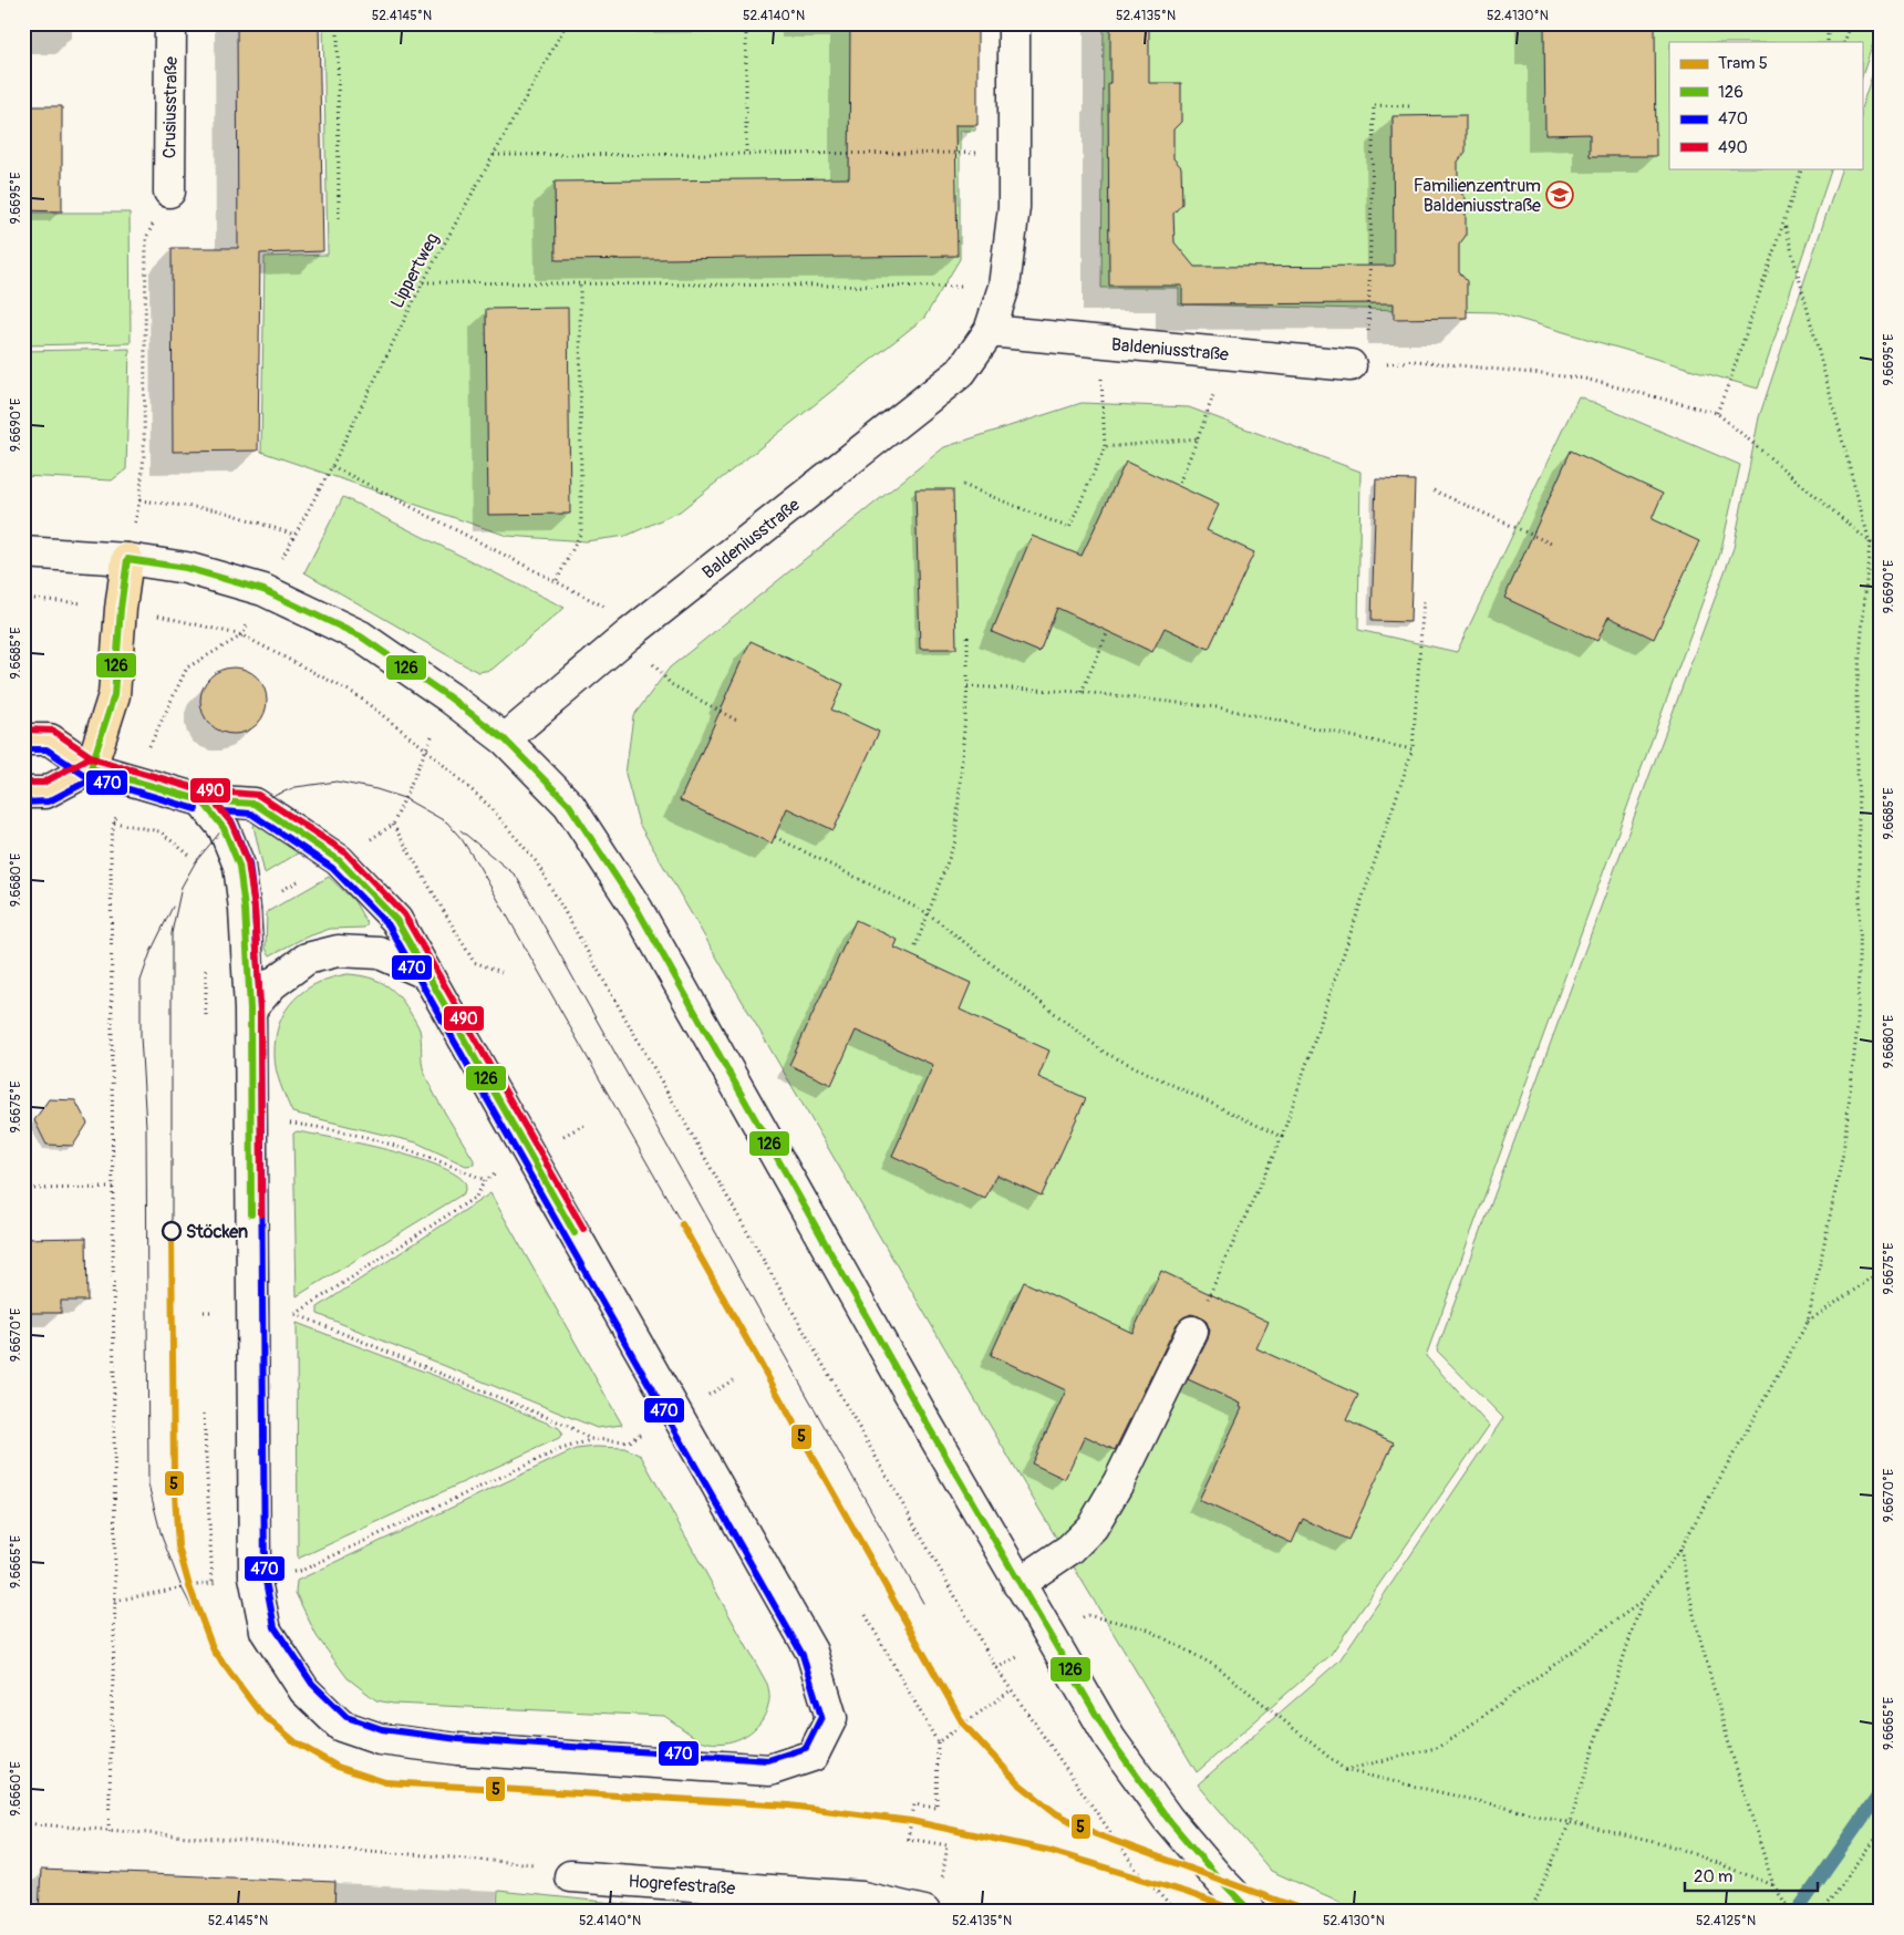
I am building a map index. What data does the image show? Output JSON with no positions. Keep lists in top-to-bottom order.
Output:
{
  "streets": {
    "street": ["Crusiusstraße", "Baldeniusstraße", "Hogrefestraße"],
    "path": ["Lippertweg"]
  },
  "crossings": [
    ["Crusiusstraße", "Lippertweg"]
  ],
  "places": {
    "school or university": ["Familienzentrum Baldeniusstraße"],
    "other": ["Stöcken"]
  },
  "lines": [
    "transit line 126",
    "transit line 490",
    "transit line 470",
    "tram line 5"
  ],
  "legend": [
    "Tram 5",
    "126",
    "470",
    "490"
  ],
  "scale_bar": "20 m",
  "coordinates": [
    "52.4145°N",
    "52.4140°N",
    "52.4135°N",
    "52.4130°N",
    "9.6695°E",
    "9.6690°E",
    "9.6685°E",
    "9.6680°E",
    "9.6675°E",
    "9.6670°E",
    "9.6665°E",
    "9.6660°E",
    "52.4125°N"
  ]
}
